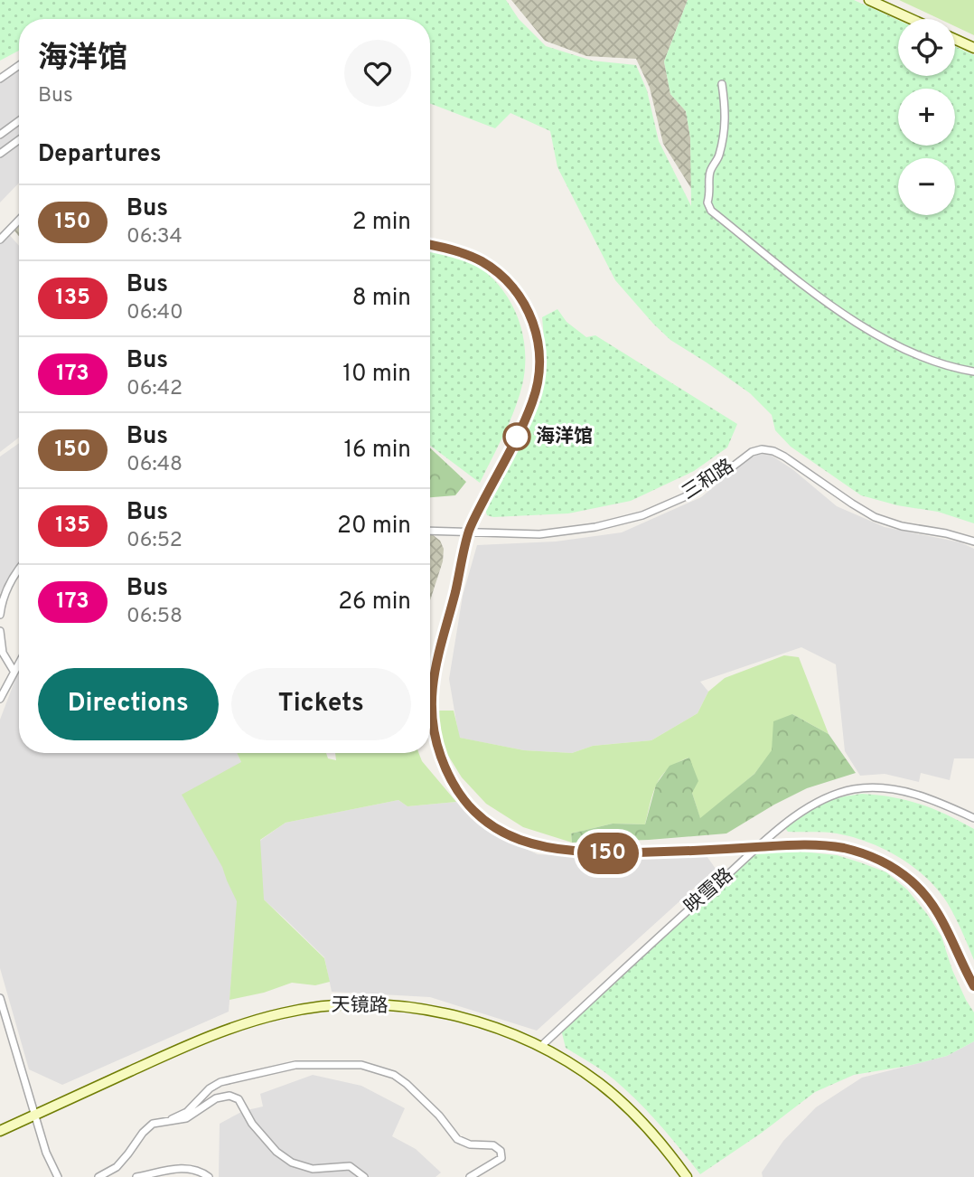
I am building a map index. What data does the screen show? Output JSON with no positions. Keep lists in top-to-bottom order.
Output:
{
  "streets": {
    "street": ["三和路", "映雪路", "天镜路"]
  },
  "crossings": [
    ["映雪路", "天镜路"]
  ],
  "places": ["海洋馆"],
  "lines": ["bus line 150"],
  "page": {
    "on_map": "150",
    "map_buttons": ["+", "−"],
    "heading": [
      ["海洋馆", "Bus"],
      "Departures"
    ],
    "list": [
      {
        "mark": "150",
        "name": "Bus",
        "note": "06:34",
        "value": "2 min"
      },
      {
        "mark": "135",
        "name": "Bus",
        "note": "06:40",
        "value": "8 min"
      },
      {
        "mark": "173",
        "name": "Bus",
        "note": "06:42",
        "value": "10 min"
      },
      {
        "mark": "150",
        "name": "Bus",
        "note": "06:48",
        "value": "16 min"
      },
      {
        "mark": "135",
        "name": "Bus",
        "note": "06:52",
        "value": "20 min"
      },
      {
        "mark": "173",
        "name": "Bus",
        "note": "06:58",
        "value": "26 min"
      }
    ],
    "buttons": ["Directions", "Tickets"]
  }
}
